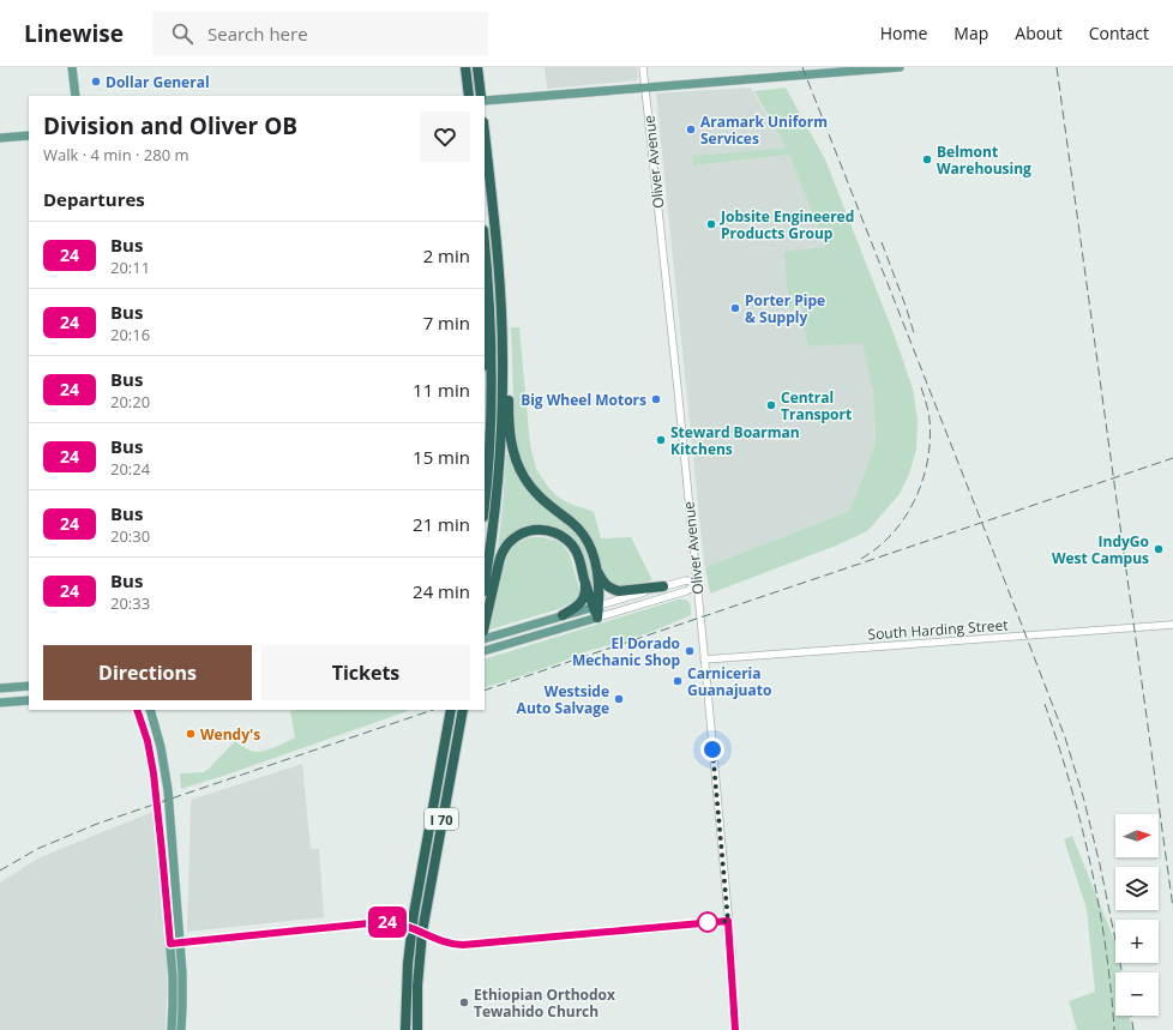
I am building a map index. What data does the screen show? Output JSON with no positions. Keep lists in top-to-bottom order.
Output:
{
  "streets": {
    "highway": ["I 70"],
    "street": ["Oliver Avenue", "South Harding Street"]
  },
  "crossings": [
    ["Oliver Avenue", "South Harding Street"]
  ],
  "places": [
    "Dollar General",
    "Aramark Uniform Services",
    "Belmont Warehousing",
    "Jobsite Engineered Products Group",
    "Porter Pipe & Supply",
    "Big Wheel Motors",
    "Central Transport",
    "Steward Boarman Kitchens",
    "IndyGo West Campus",
    "El Dorado Mechanic Shop",
    "Carniceria Guanajuato",
    "Westside Auto Salvage",
    "Wendy's",
    "Ethiopian Orthodox Tewahido Church"
  ],
  "lines": ["bus line 24"],
  "north": "right",
  "page": {
    "header": "Linewise",
    "search": "Search here",
    "nav": [
      "Home",
      "Map",
      "About",
      "Contact"
    ],
    "on_map": "24",
    "heading": [
      ["Division and Oliver OB", "Walk · 4 min · 280 m"],
      "Departures"
    ],
    "list": [
      {
        "mark": "24",
        "name": "Bus",
        "note": "20:11",
        "value": "2 min"
      },
      {
        "mark": "24",
        "name": "Bus",
        "note": "20:16",
        "value": "7 min"
      },
      {
        "mark": "24",
        "name": "Bus",
        "note": "20:20",
        "value": "11 min"
      },
      {
        "mark": "24",
        "name": "Bus",
        "note": "20:24",
        "value": "15 min"
      },
      {
        "mark": "24",
        "name": "Bus",
        "note": "20:30",
        "value": "21 min"
      },
      {
        "mark": "24",
        "name": "Bus",
        "note": "20:33",
        "value": "24 min"
      }
    ],
    "buttons": ["Directions", "Tickets"],
    "map_buttons": ["+", "−"]
  }
}
